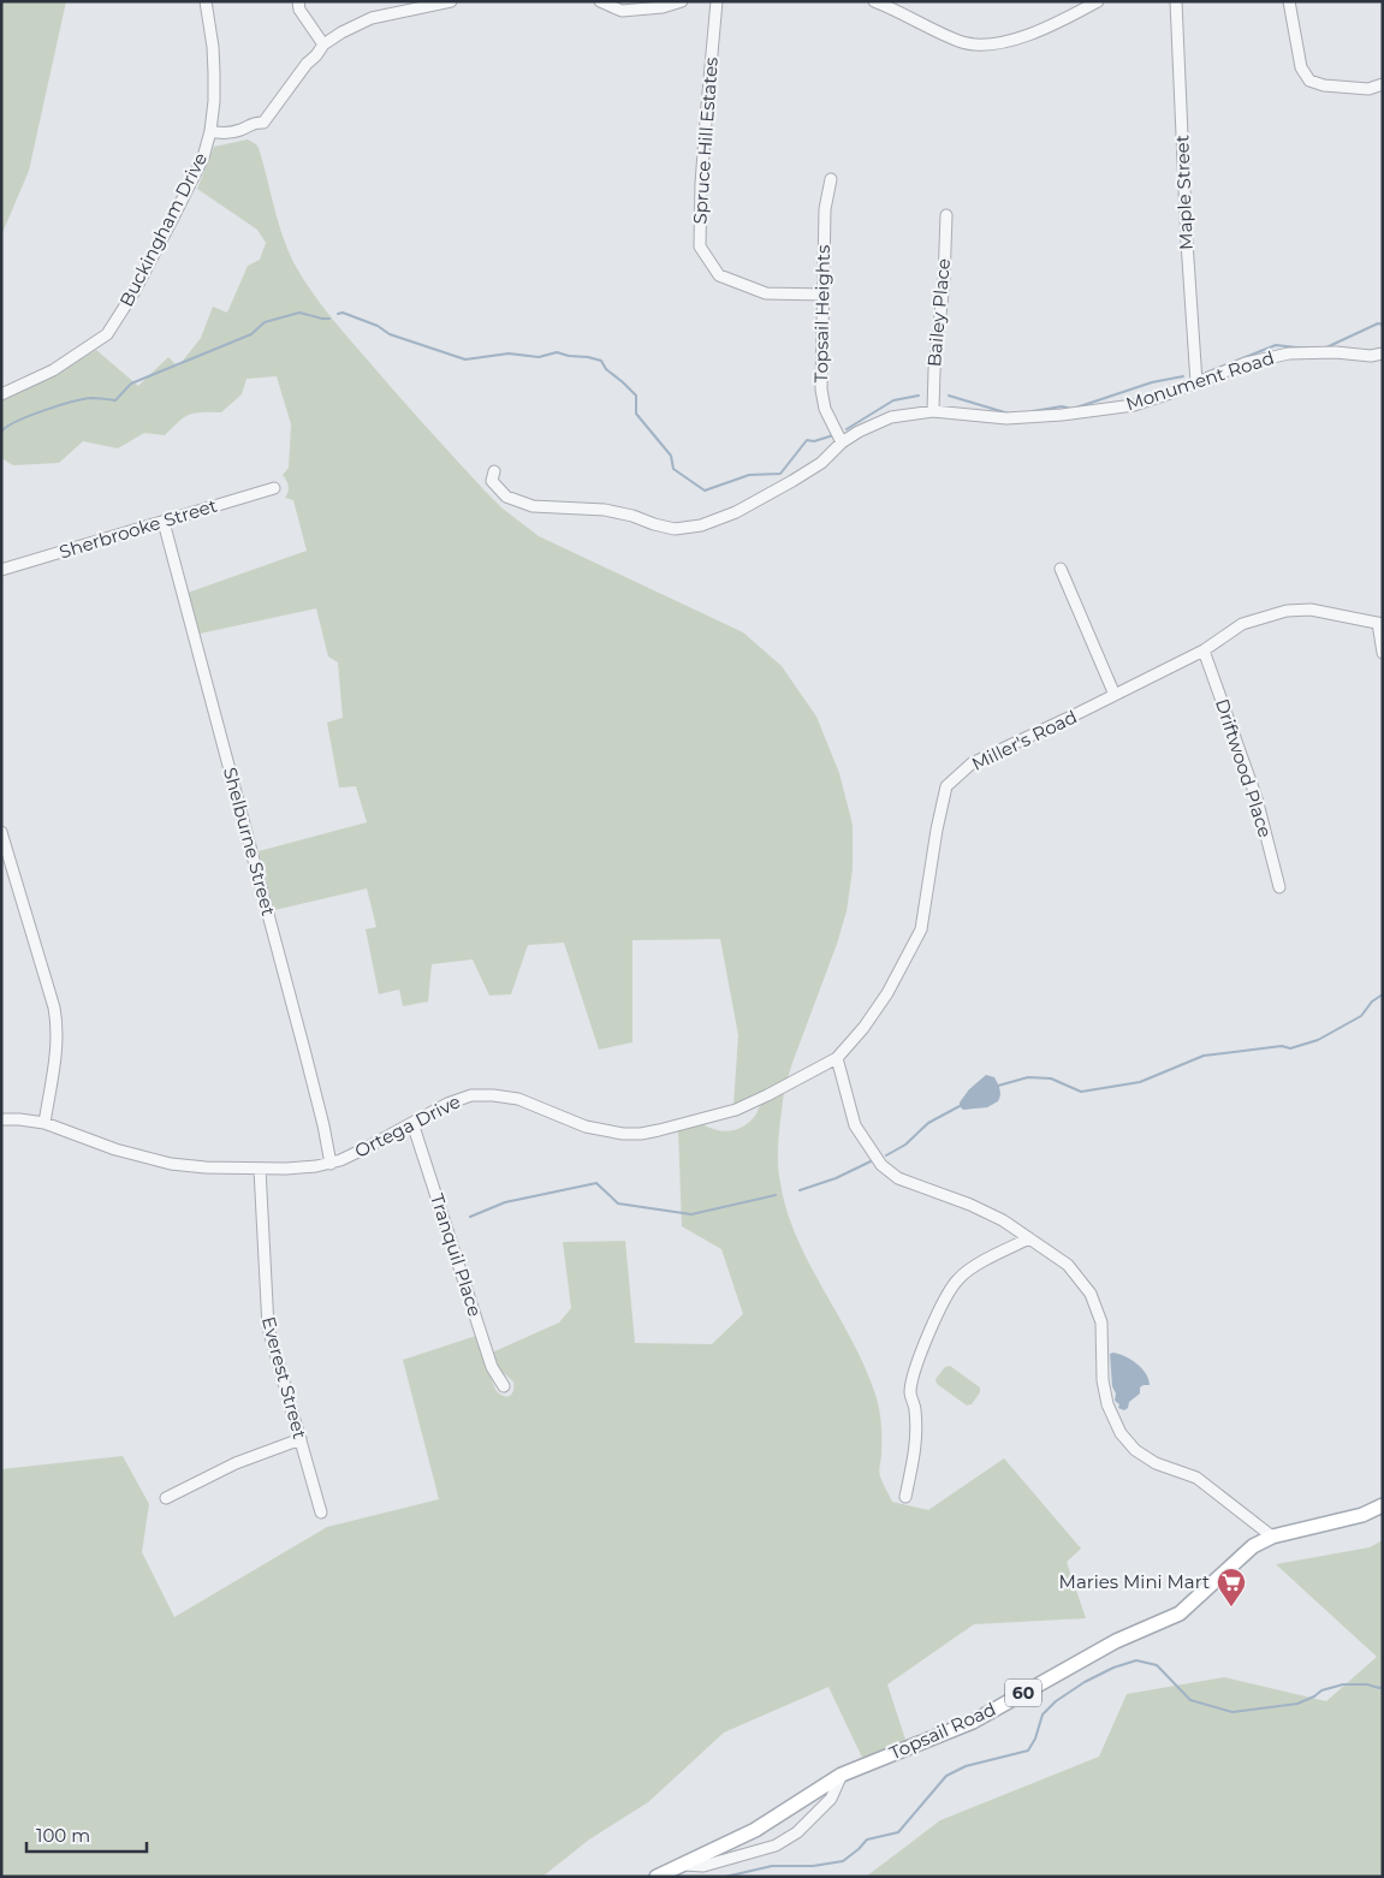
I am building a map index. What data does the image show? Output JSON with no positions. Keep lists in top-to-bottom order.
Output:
{
  "streets": {
    "main road": ["60", "Topsail Road"],
    "street": [
      "Spruce Hill Estates",
      "Maple Street",
      "Buckingham Drive",
      "Bailey Place",
      "Topsail Heights",
      "Monument Road",
      "Sherbrooke Street",
      "Miller's Road",
      "Driftwood Place",
      "Shelburne Street",
      "Ortega Drive",
      "Tranquil Place",
      "Everest Street"
    ]
  },
  "crossings": [
    ["Spruce Hill Estates", "Topsail Heights"],
    ["Maple Street", "Monument Road"],
    ["Bailey Place", "Monument Road"],
    ["Topsail Heights", "Monument Road"],
    ["Sherbrooke Street", "Shelburne Street"],
    ["Miller's Road", "Driftwood Place"],
    ["Miller's Road", "Ortega Drive"],
    ["Shelburne Street", "Ortega Drive"],
    ["Ortega Drive", "Tranquil Place"],
    ["Ortega Drive", "Everest Street"]
  ],
  "places": {
    "supermarket": ["Maries Mini Mart"]
  },
  "scale_bar": "100 m"
}
